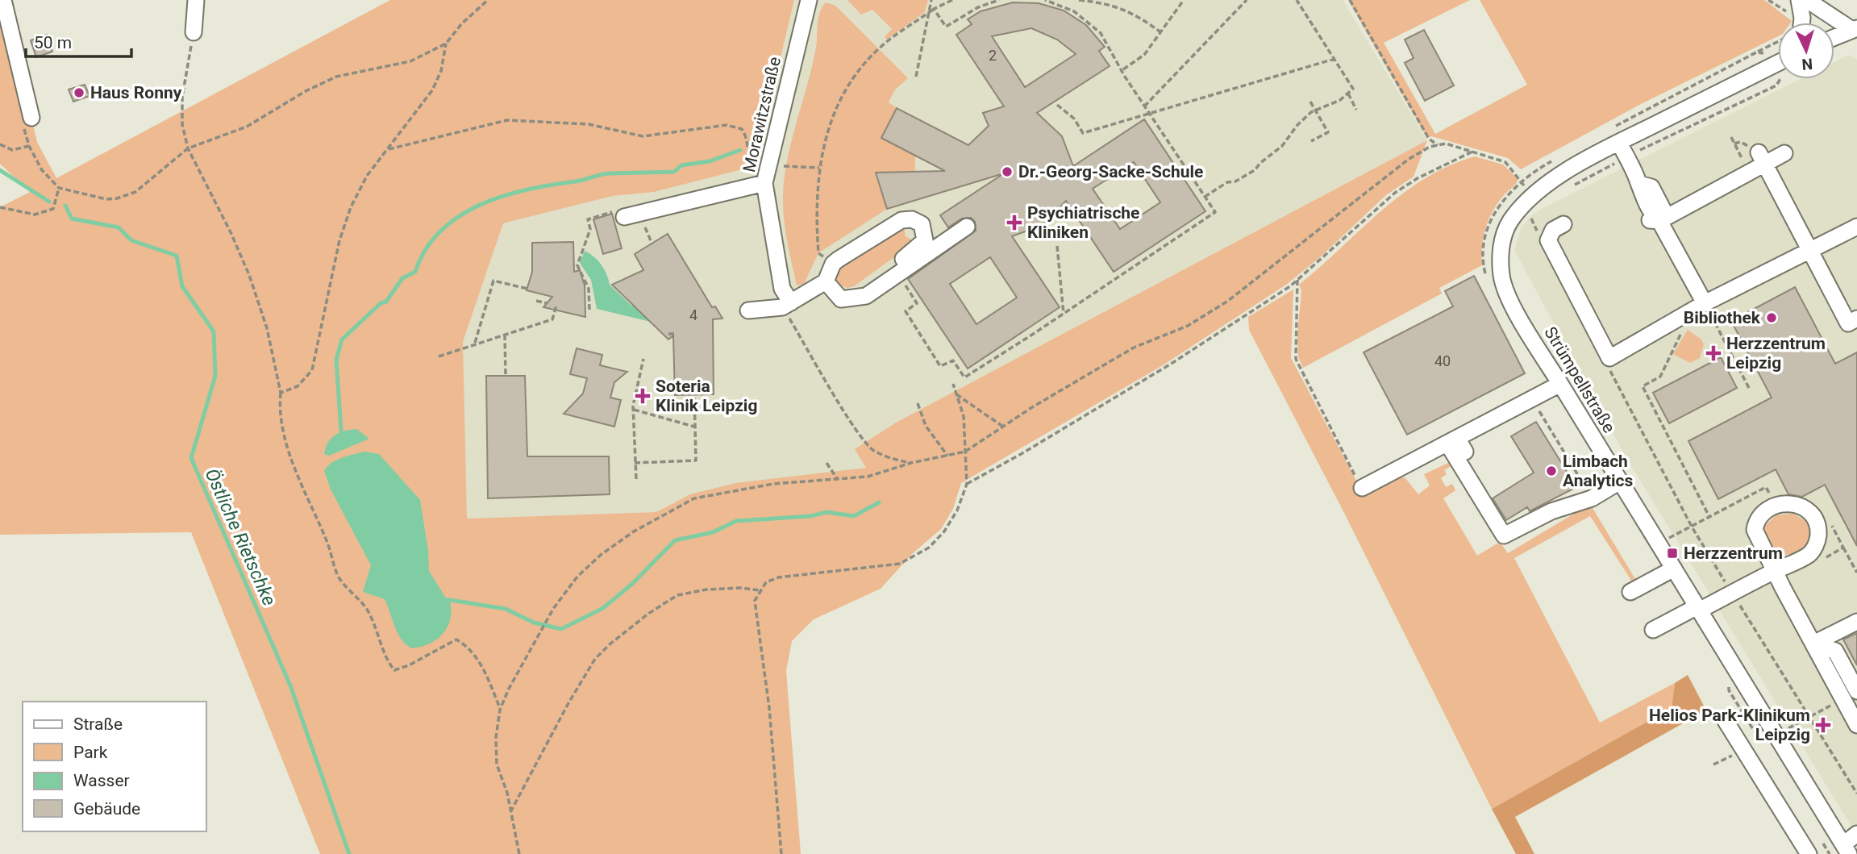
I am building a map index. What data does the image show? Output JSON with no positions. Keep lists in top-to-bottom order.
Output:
{
  "streets": {
    "street": ["Morawitzstraße", "Strümpellstraße"]
  },
  "water": ["Östliche Rietschke"],
  "places": {
    "other": [
      "Haus Ronny",
      "Dr.-Georg-Sacke-Schule",
      "Bibliothek",
      "Limbach Analytics"
    ],
    "health": [
      "Psychiatrische Kliniken",
      "Herzzentrum Leipzig",
      "Soteria Klinik Leipzig",
      "Helios Park-Klinikum Leipzig"
    ],
    "transit": ["Herzzentrum"]
  },
  "house_numbers": ["2", "4", "40"],
  "legend": [
    "Straße",
    "Park",
    "Wasser",
    "Gebäude"
  ],
  "scale_bar": "50 m",
  "north": "bottom"
}
